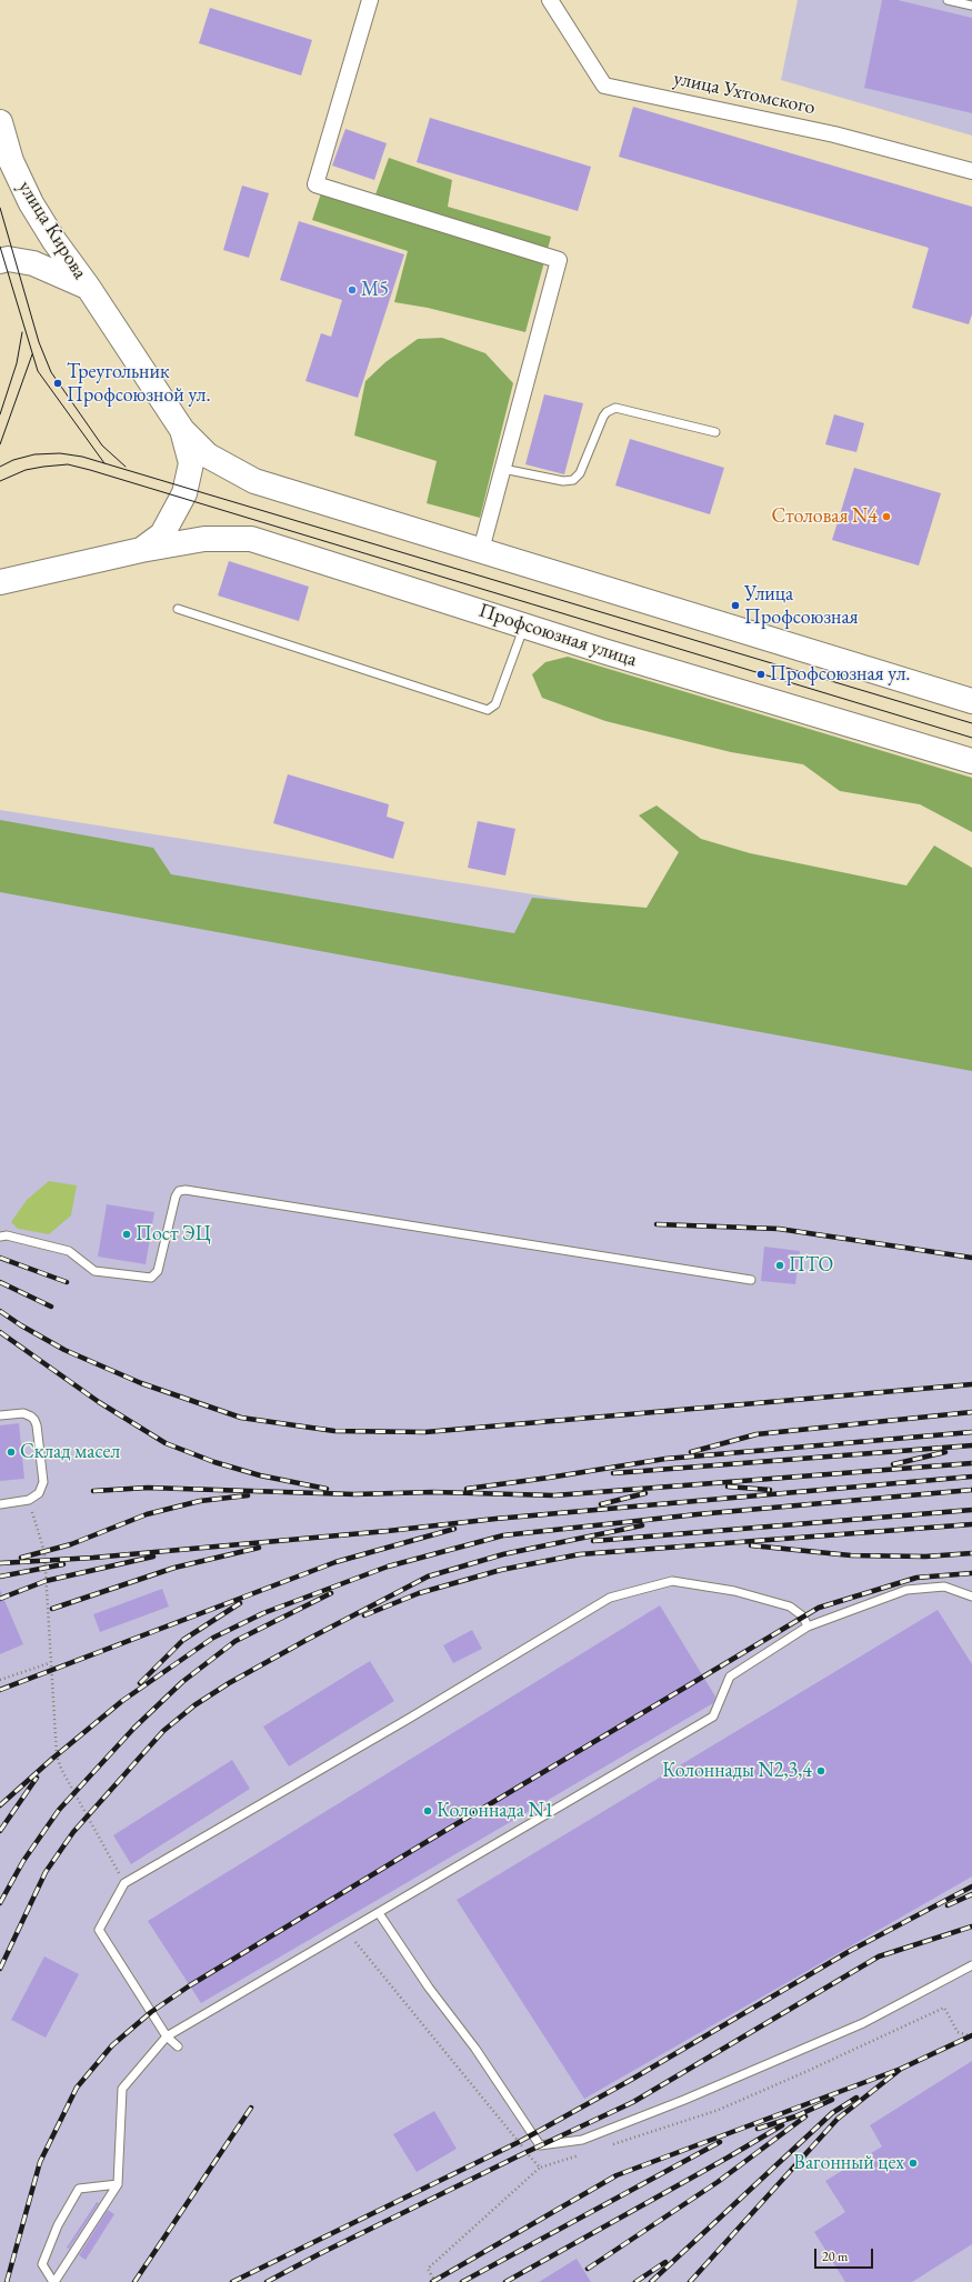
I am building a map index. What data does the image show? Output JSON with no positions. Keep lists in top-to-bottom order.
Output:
{
  "streets": {
    "main road": ["улица Кирова", "Профсоюзная улица"],
    "street": ["улица Ухтомского"]
  },
  "places": [
    "М5",
    "Треугольник Профсоюзной ул.",
    "Столовая N4",
    "Улица Профсоюзная",
    "Профсоюзная ул.",
    "Пост ЭЦ",
    "ПТО",
    "Склад масел",
    "Колоннады N2,3,4",
    "Колоннада N1",
    "Вагонный цех"
  ],
  "scale_bar": "20 m"
}
